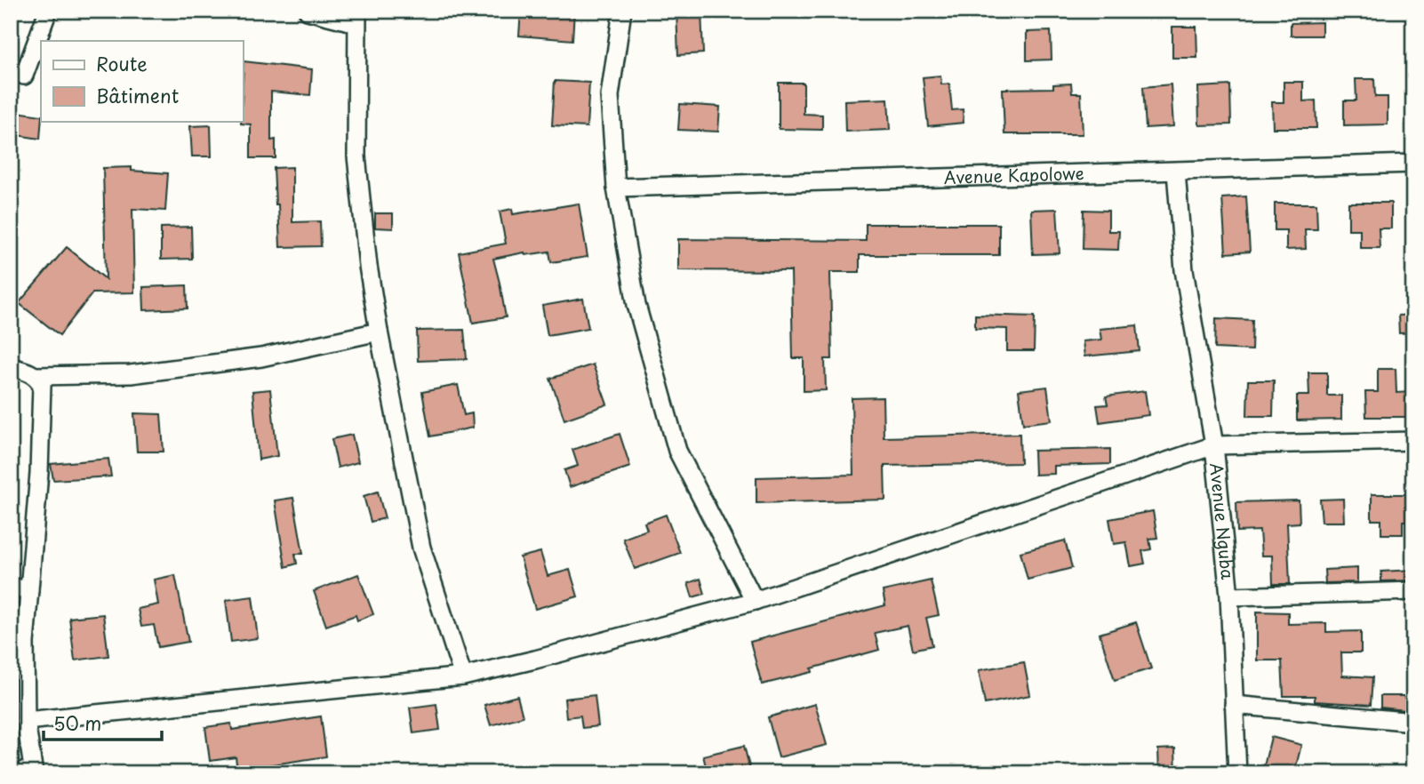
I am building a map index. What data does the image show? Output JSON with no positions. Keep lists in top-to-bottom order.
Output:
{
  "streets": {
    "street": ["Avenue Kapolowe", "Avenue Nguba"]
  },
  "crossings": [
    ["Avenue Kapolowe", "Avenue Nguba"]
  ],
  "legend": ["Route", "Bâtiment"],
  "scale_bar": "50 m"
}
